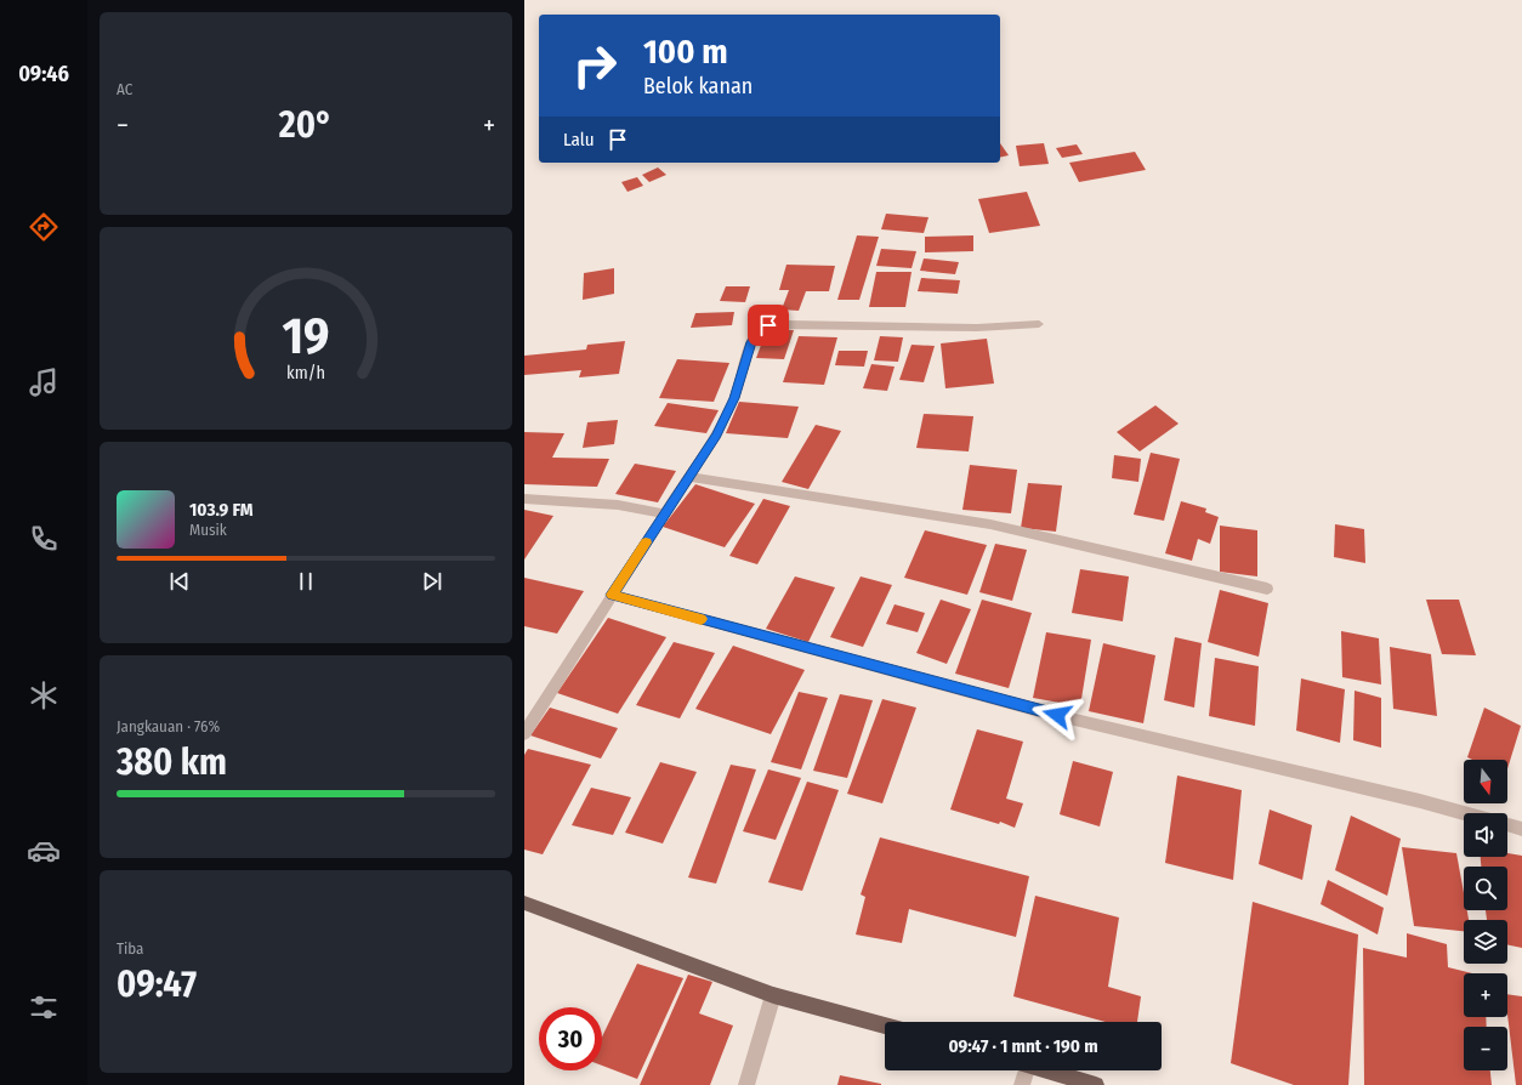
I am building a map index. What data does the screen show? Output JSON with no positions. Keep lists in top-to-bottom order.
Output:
{
  "north": "bottom",
  "page": {
    "tabs": "09:46",
    "tile": [
      "AC",
      ["Jangkauan · 76%", "380 km"],
      ["Tiba", "09:47"]
    ],
    "turn": ["100 m", "Belok kanan"],
    "heat": ["−", "20°", "+"],
    "then": "Lalu",
    "song": ["103.9 FM", "Musik"],
    "map_buttons": ["+", "−"],
    "limit": "30",
    "trip": "09:47 · 1 mnt · 190 m",
    "gauge": ["19", "km/h"]
  }
}
